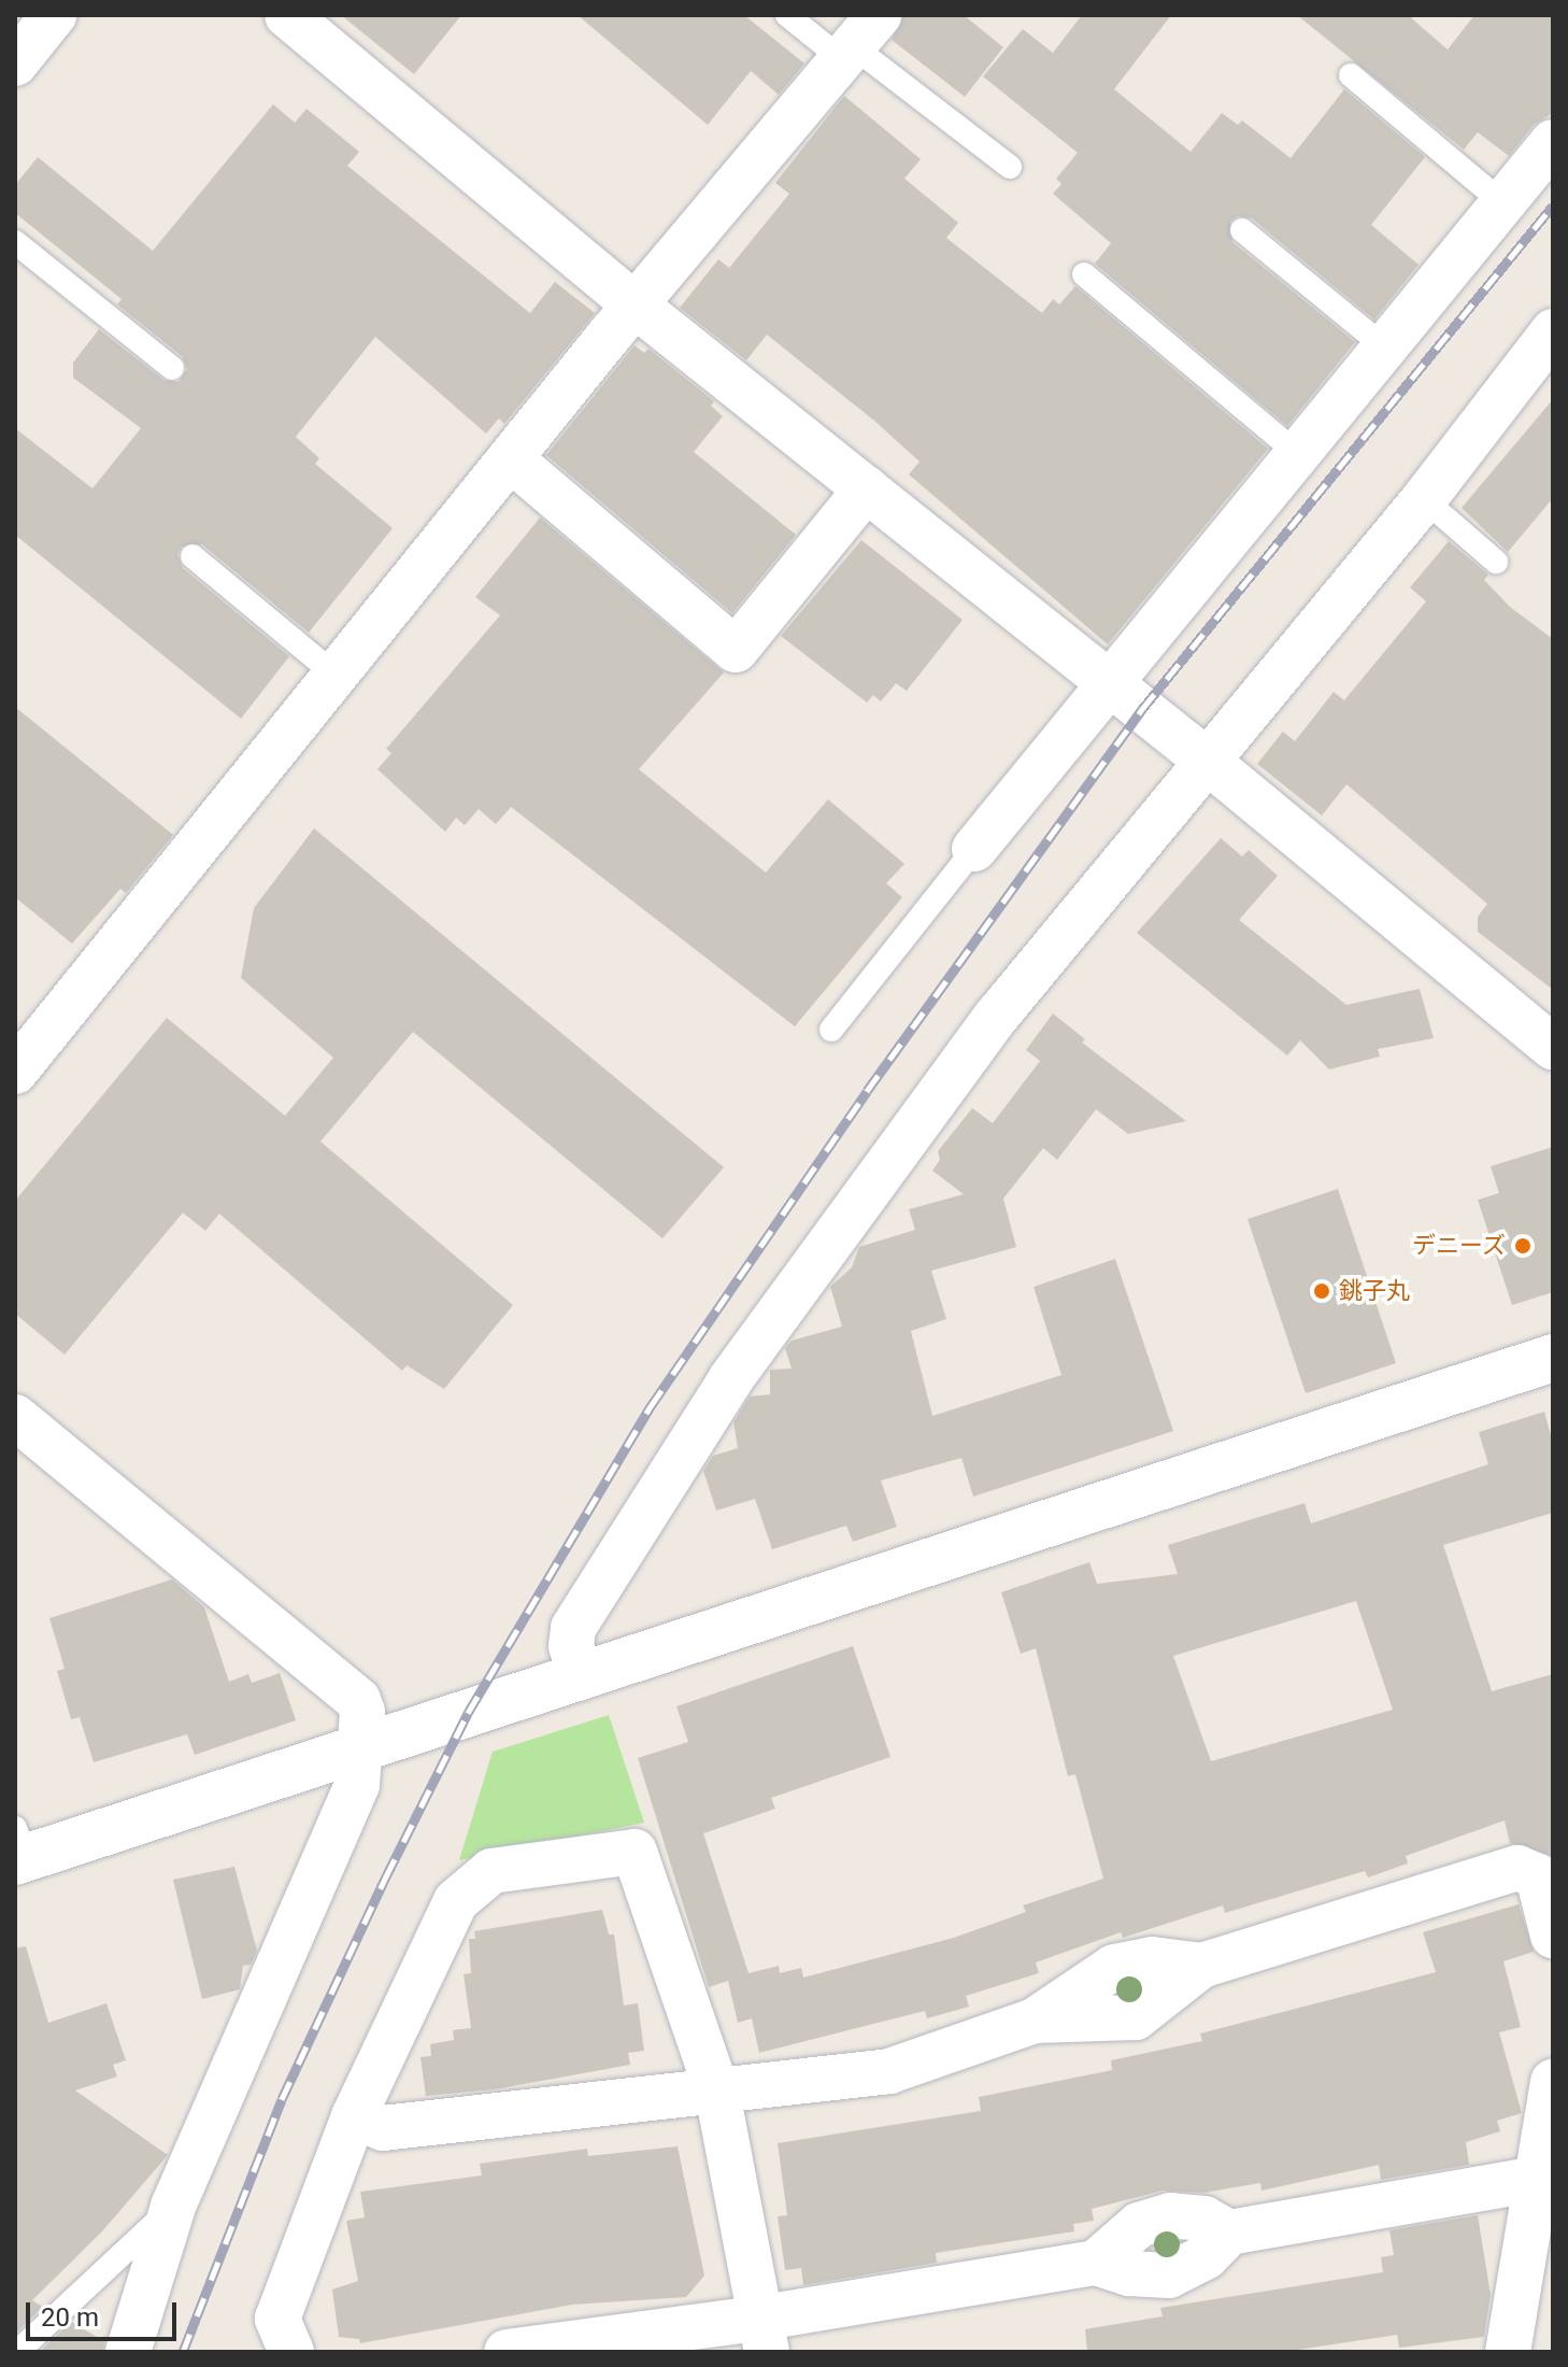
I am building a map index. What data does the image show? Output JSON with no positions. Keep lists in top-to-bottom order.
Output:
{
  "places": ["デニーズ", "銚子丸"],
  "scale_bar": "20 m"
}
